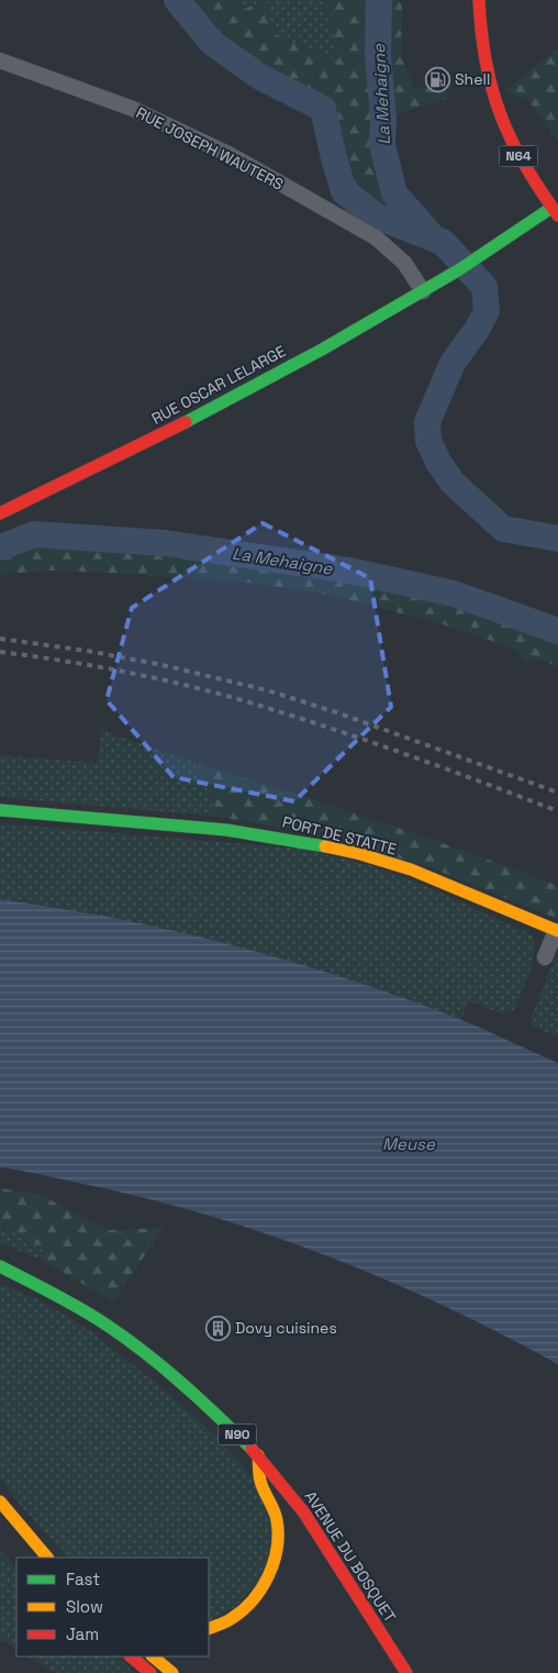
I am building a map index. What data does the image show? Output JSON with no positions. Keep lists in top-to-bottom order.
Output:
{
  "streets": {
    "street": [
      "RUE JOSEPH WAUTERS",
      "N64",
      "RUE OSCAR LELARGE",
      "PORT DE STATTE",
      "N90",
      "AVENUE DU BOSQUET"
    ]
  },
  "crossings": [
    ["RUE JOSEPH WAUTERS", "RUE OSCAR LELARGE"],
    ["N64", "RUE OSCAR LELARGE"]
  ],
  "water": ["La Mehaigne", "Meuse"],
  "places": {
    "fuel station": ["Shell"],
    "building": ["Dovy cuisines"]
  },
  "legend": ["Fast", "Slow", "Jam"]
}
